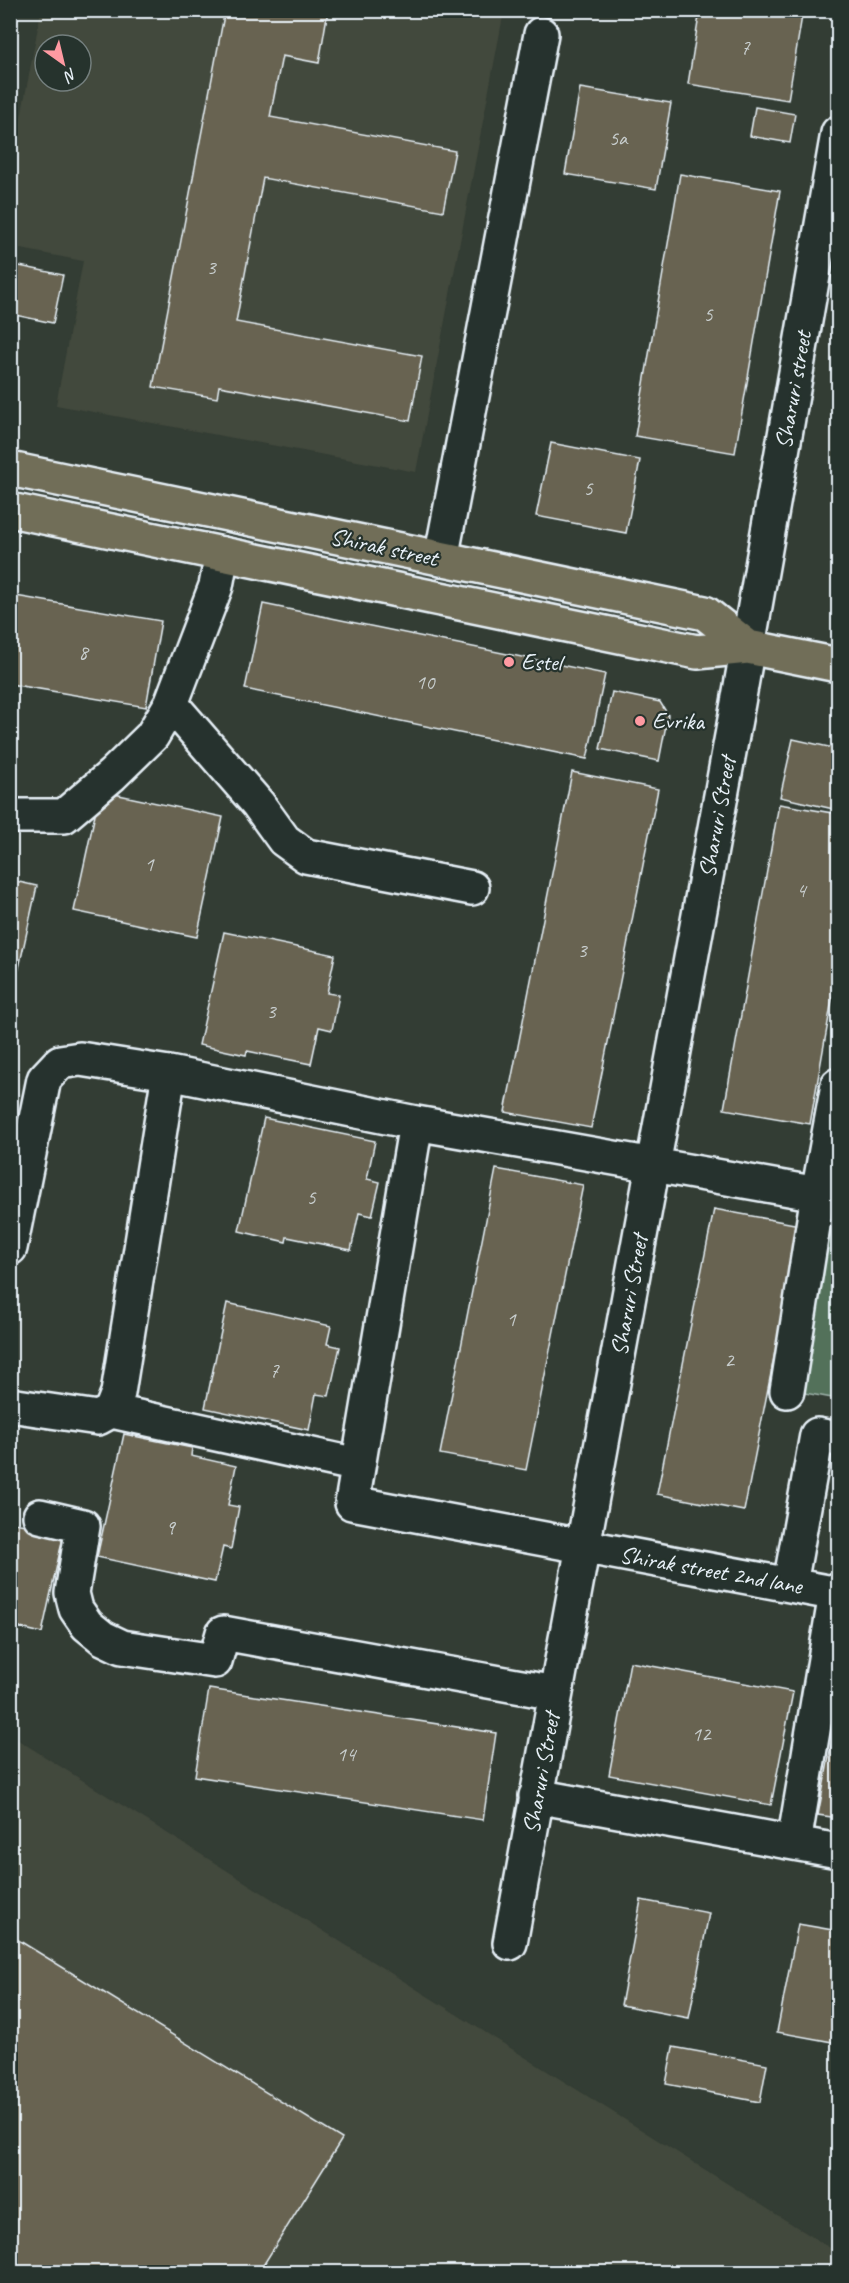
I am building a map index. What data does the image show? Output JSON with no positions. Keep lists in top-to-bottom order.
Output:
{
  "streets": {
    "highway": ["Shirak street"],
    "street": ["Sharuri street", "Sharuri Street", "Shirak street 2nd lane"]
  },
  "crossings": [
    ["Sharuri street", "Shirak street"],
    ["Sharuri street", "Sharuri Street"],
    ["Shirak street", "Sharuri Street"],
    ["Sharuri Street", "Shirak street 2nd lane"]
  ],
  "places": ["Estel", "Evrika"],
  "house_numbers": [
    "7",
    "5a",
    "3",
    "5",
    "5",
    "8",
    "10",
    "1",
    "4",
    "3",
    "3",
    "5",
    "1",
    "2",
    "7",
    "9",
    "12",
    "14"
  ],
  "north": "bottom right"
}
